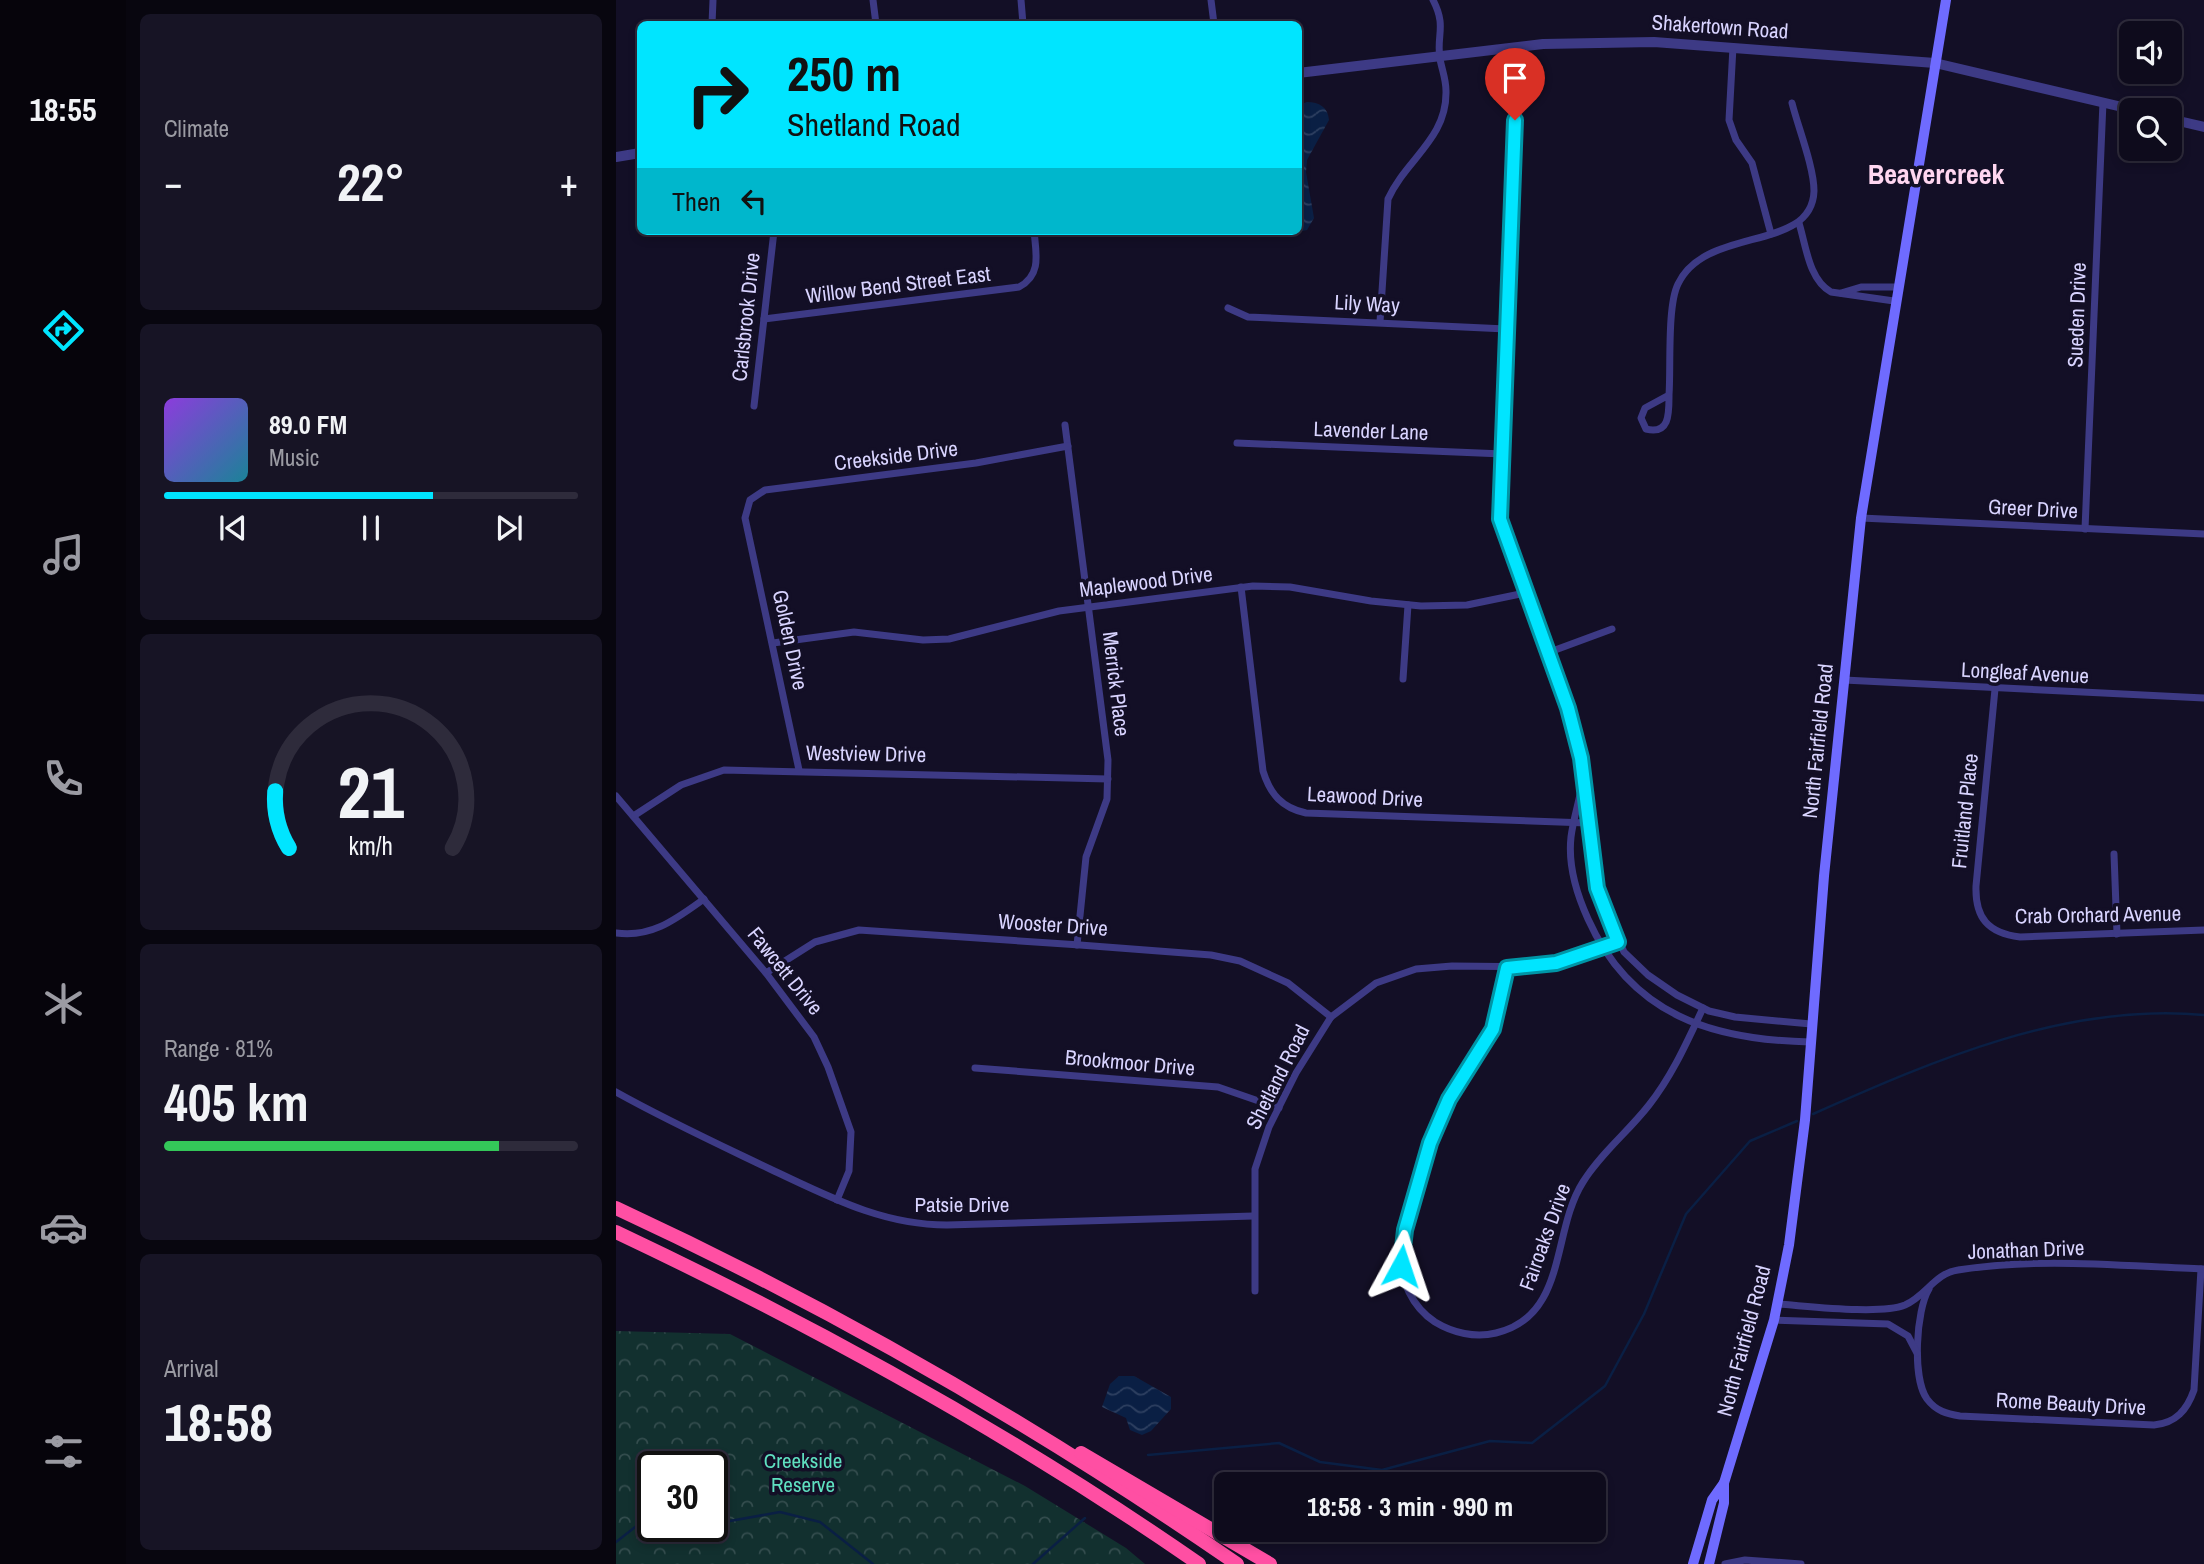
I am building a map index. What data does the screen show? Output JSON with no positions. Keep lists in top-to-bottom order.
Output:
{
  "streets": {
    "main road": ["North Fairfield Road"],
    "street": [
      "Shakertown Road",
      "Willow Bend Street East",
      "Lily Way",
      "Sueden Drive",
      "Carlsbrook Drive",
      "Lavender Lane",
      "Creekside Drive",
      "Greer Drive",
      "Maplewood Drive",
      "Golden Drive",
      "Longleaf Avenue",
      "Merrick Place",
      "Westview Drive",
      "Leawood Drive",
      "Fruitland Place",
      "Crab Orchard Avenue",
      "Wooster Drive",
      "Fawcett Drive",
      "Brookmoor Drive",
      "Shetland Road",
      "Patsie Drive",
      "Fairoaks Drive",
      "Jonathan Drive",
      "Rome Beauty Drive"
    ]
  },
  "crossings": [
    ["Shakertown Road", "Sueden Drive"],
    ["Shakertown Road", "North Fairfield Road"],
    ["Willow Bend Street East", "Carlsbrook Drive"],
    ["Sueden Drive", "Greer Drive"],
    ["Creekside Drive", "Golden Drive"],
    ["Creekside Drive", "Merrick Place"],
    ["Greer Drive", "North Fairfield Road"],
    ["Maplewood Drive", "Golden Drive"],
    ["Maplewood Drive", "Merrick Place"],
    ["Maplewood Drive", "Leawood Drive"],
    ["Golden Drive", "Westview Drive"],
    ["Longleaf Avenue", "North Fairfield Road"],
    ["Longleaf Avenue", "Fruitland Place"],
    ["Merrick Place", "Westview Drive"],
    ["Merrick Place", "Wooster Drive"],
    ["North Fairfield Road", "Jonathan Drive"],
    ["Westview Drive", "Fawcett Drive"],
    ["Fruitland Place", "Crab Orchard Avenue"],
    ["Wooster Drive", "Fawcett Drive"],
    ["Wooster Drive", "Shetland Road"],
    ["Fawcett Drive", "Patsie Drive"],
    ["Brookmoor Drive", "Shetland Road"],
    ["Shetland Road", "Patsie Drive"],
    ["Shetland Road", "Fairoaks Drive"],
    ["Jonathan Drive", "Rome Beauty Drive"]
  ],
  "districts": ["Beavercreek"],
  "parks": ["Creekside Reserve"],
  "page": {
    "tabs": "18:55",
    "tile": [
      "Climate",
      ["Range · 81%", "405 km"],
      ["Arrival", "18:58"]
    ],
    "turn": ["250 m", "Shetland Road"],
    "heat": ["−", "22°", "+"],
    "then": "Then",
    "song": ["89.0 FM", "Music"],
    "limit": "30",
    "trip": "18:58 · 3 min · 990 m",
    "gauge": ["21", "km/h"]
  }
}
